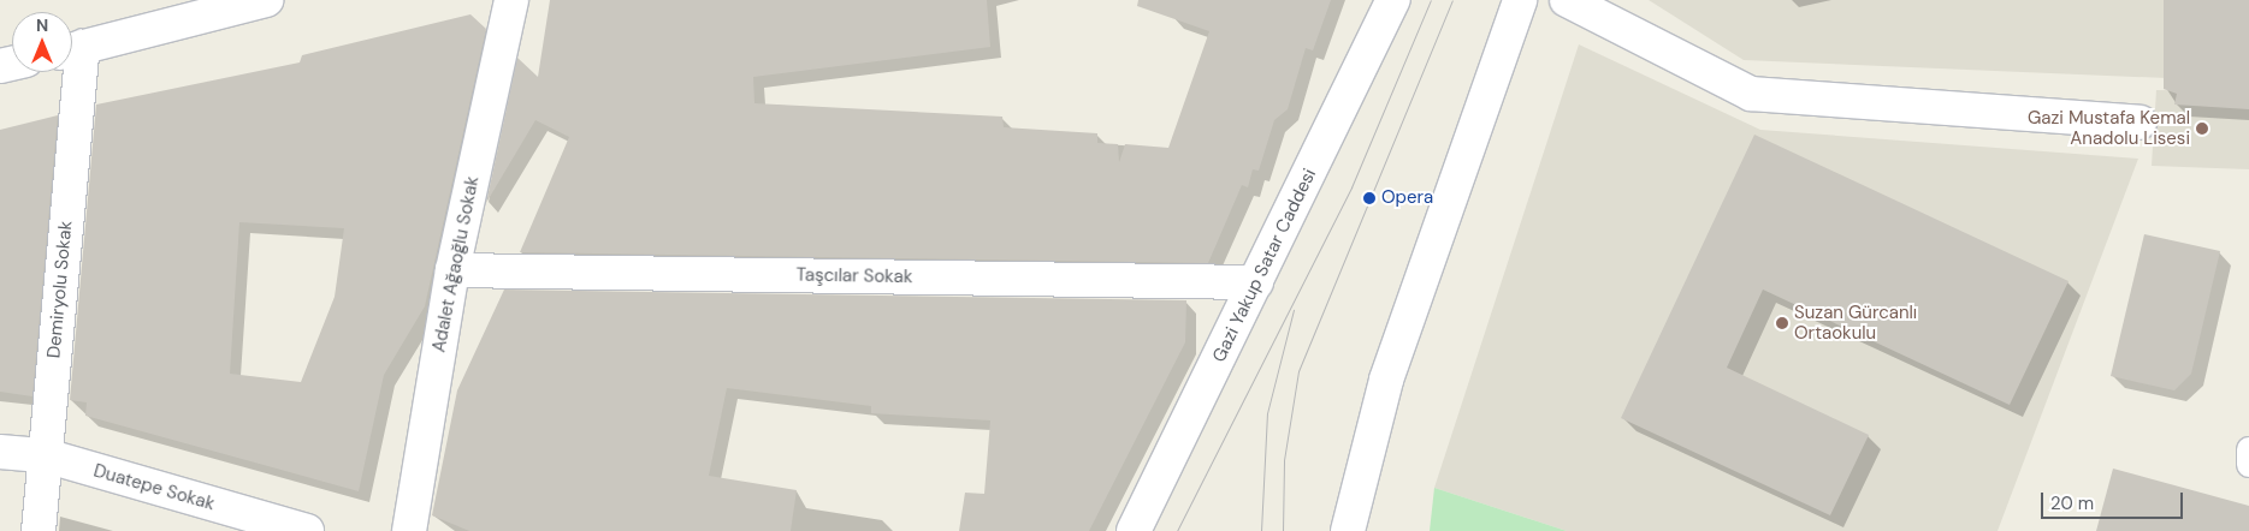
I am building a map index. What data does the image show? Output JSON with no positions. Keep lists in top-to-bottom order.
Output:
{
  "streets": {
    "street": [
      "Adalet Ağaoğlu Sokak",
      "Gazi Yakup Satar Caddesi",
      "Taşcılar Sokak",
      "Demiryolu Sokak",
      "Duatepe Sokak"
    ]
  },
  "crossings": [
    ["Adalet Ağaoğlu Sokak", "Taşcılar Sokak"],
    ["Gazi Yakup Satar Caddesi", "Taşcılar Sokak"],
    ["Demiryolu Sokak", "Duatepe Sokak"]
  ],
  "places": ["Gazi Mustafa Kemal Anadolu Lisesi", "Opera", "Suzan Gürcanlı Ortaokulu"],
  "scale_bar": "20 m",
  "north": "top"
}
